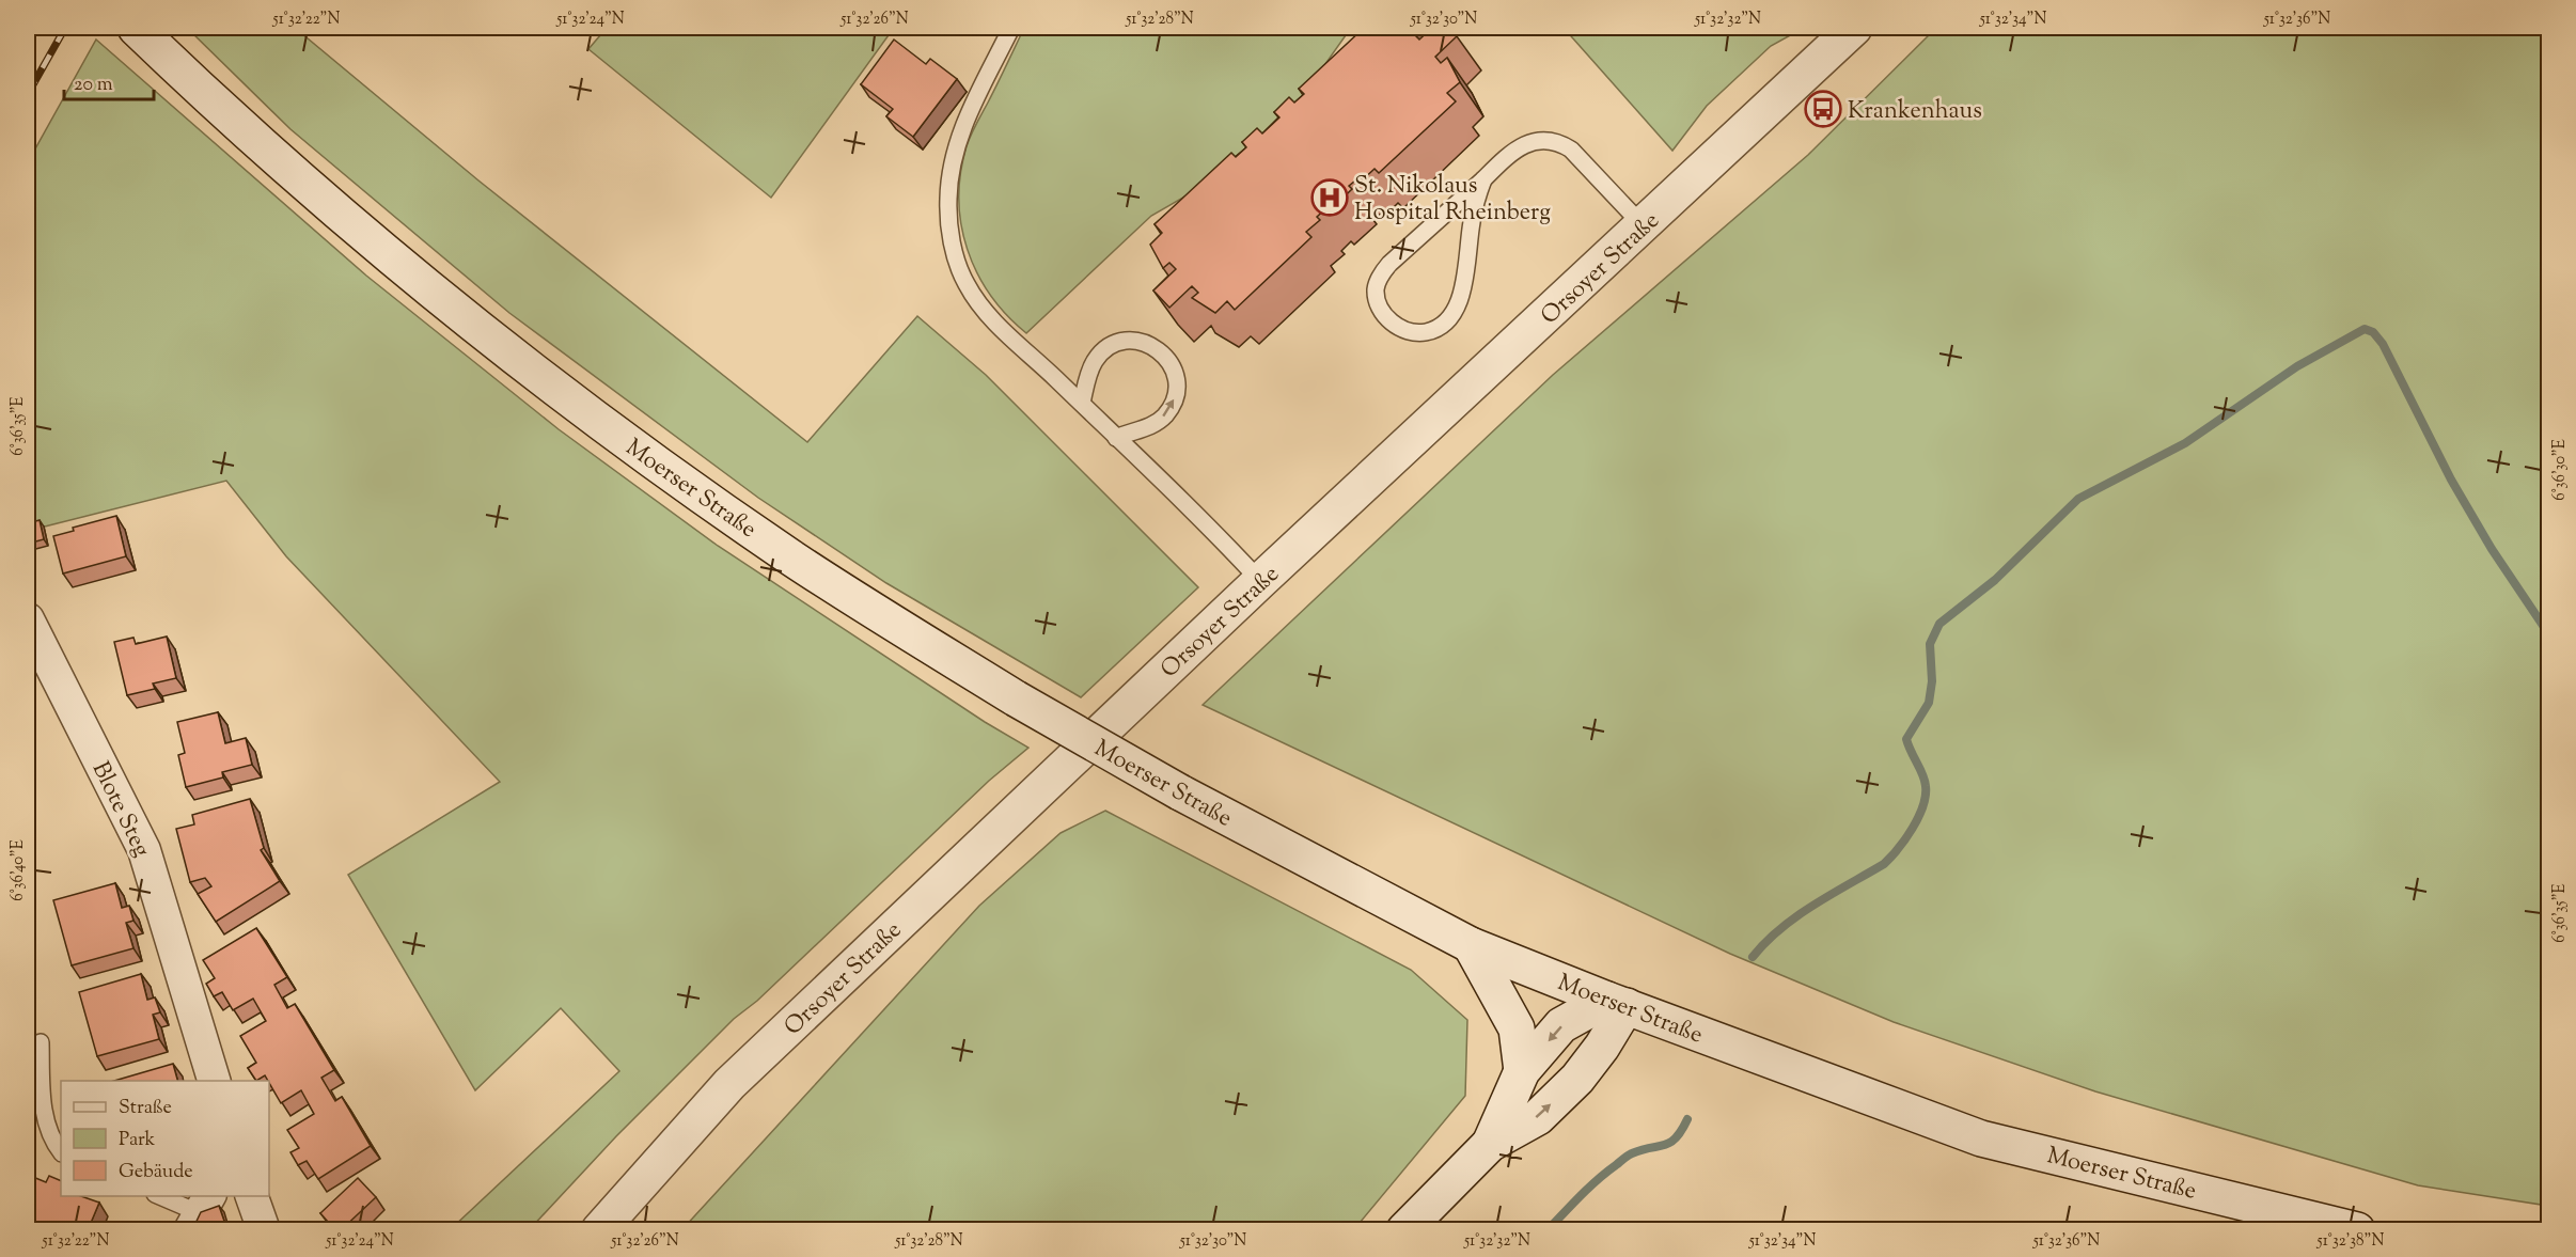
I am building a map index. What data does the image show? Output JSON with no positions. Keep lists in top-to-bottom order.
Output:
{
  "streets": {
    "main road": ["Orsoyer Straße", "Moerser Straße"],
    "street": ["Blote Steg"]
  },
  "places": {
    "bus stop": ["Krankenhaus"],
    "hospital": ["St. Nikolaus Hospital Rheinberg"]
  },
  "legend": ["Straße", "Park", "Gebäude"],
  "scale_bar": "20 m",
  "coordinates": [
    "51°32'22\"N",
    "51°32'24\"N",
    "51°32'26\"N",
    "51°32'28\"N",
    "51°32'30\"N",
    "51°32'32\"N",
    "51°32'34\"N",
    "51°32'36\"N",
    "6°36'35\"E",
    "6°36'30\"E",
    "6°36'40\"E",
    "51°32'38\"N"
  ]
}
